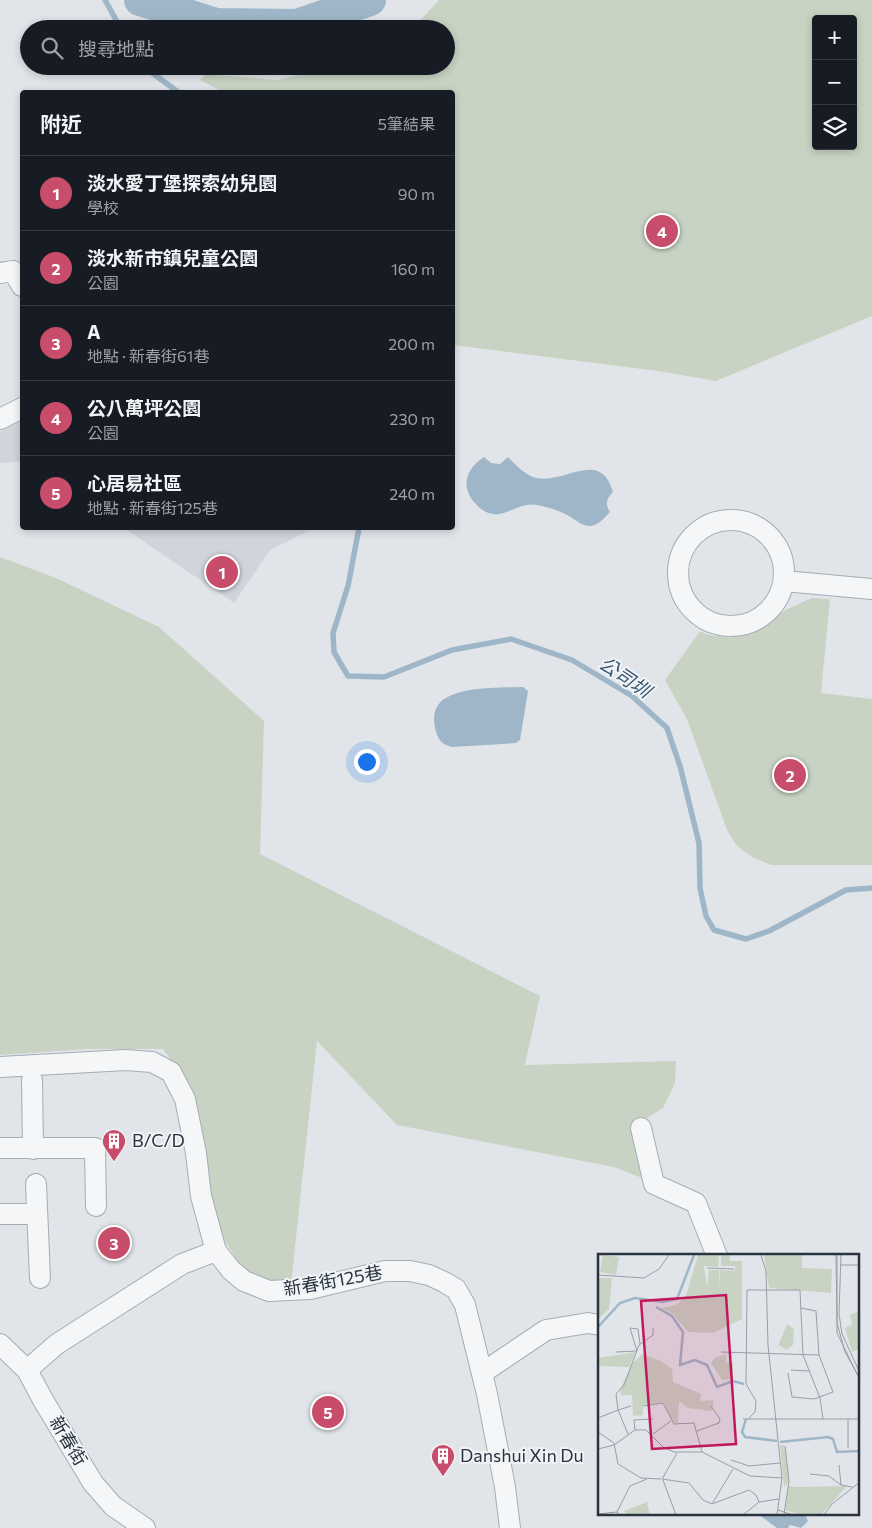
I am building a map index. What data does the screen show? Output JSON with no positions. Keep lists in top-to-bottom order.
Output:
{
  "streets": {
    "street": ["新春街125巷", "新春街"]
  },
  "water": ["公司圳"],
  "places": {
    "building": ["B/C/D", "Danshui Xin Du"]
  },
  "page": {
    "map_buttons": ["+", "−"],
    "search": "搜尋地點",
    "heading": ["附近", "5筆結果"],
    "list": [
      {
        "mark": "1",
        "name": "淡水愛丁堡探索幼兒園",
        "note": "學校",
        "value": "90 m"
      },
      {
        "mark": "2",
        "name": "淡水新市鎮兒童公園",
        "note": "公園",
        "value": "160 m"
      },
      {
        "mark": "3",
        "name": "A",
        "note": "地點 · 新春街61巷",
        "value": "200 m"
      },
      {
        "mark": "4",
        "name": "公八萬坪公園",
        "note": "公園",
        "value": "230 m"
      },
      {
        "mark": "5",
        "name": "心居易社區",
        "note": "地點 · 新春街125巷",
        "value": "240 m"
      }
    ],
    "pins": [
      "4",
      "1",
      "2",
      "3",
      "5"
    ]
  }
}
